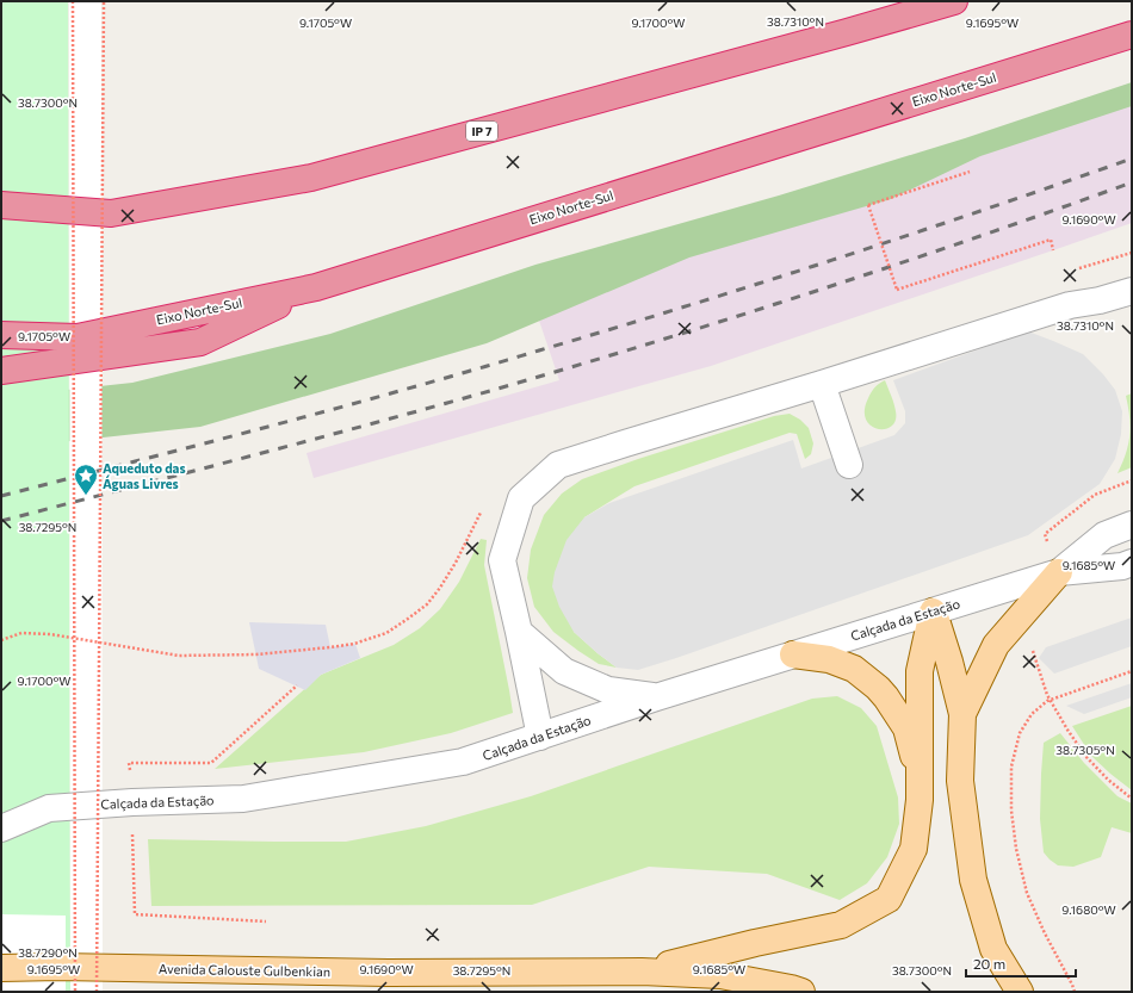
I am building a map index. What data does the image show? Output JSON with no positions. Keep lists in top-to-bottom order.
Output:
{
  "streets": {
    "highway": ["Eixo Norte-Sul", "IP 7"],
    "main road": ["Avenida Calouste Gulbenkian"],
    "street": ["Calçada da Estação"]
  },
  "places": {
    "place": ["Aqueduto das Águas Livres"]
  },
  "scale_bar": "20 m",
  "coordinates": [
    "38.7310°N",
    "9.1705°W",
    "9.1700°W",
    "9.1695°W",
    "38.7300°N",
    "9.1690°W",
    "38.7295°N",
    "9.1685°W",
    "38.7305°N",
    "9.1680°W",
    "38.7290°N"
  ]
}
